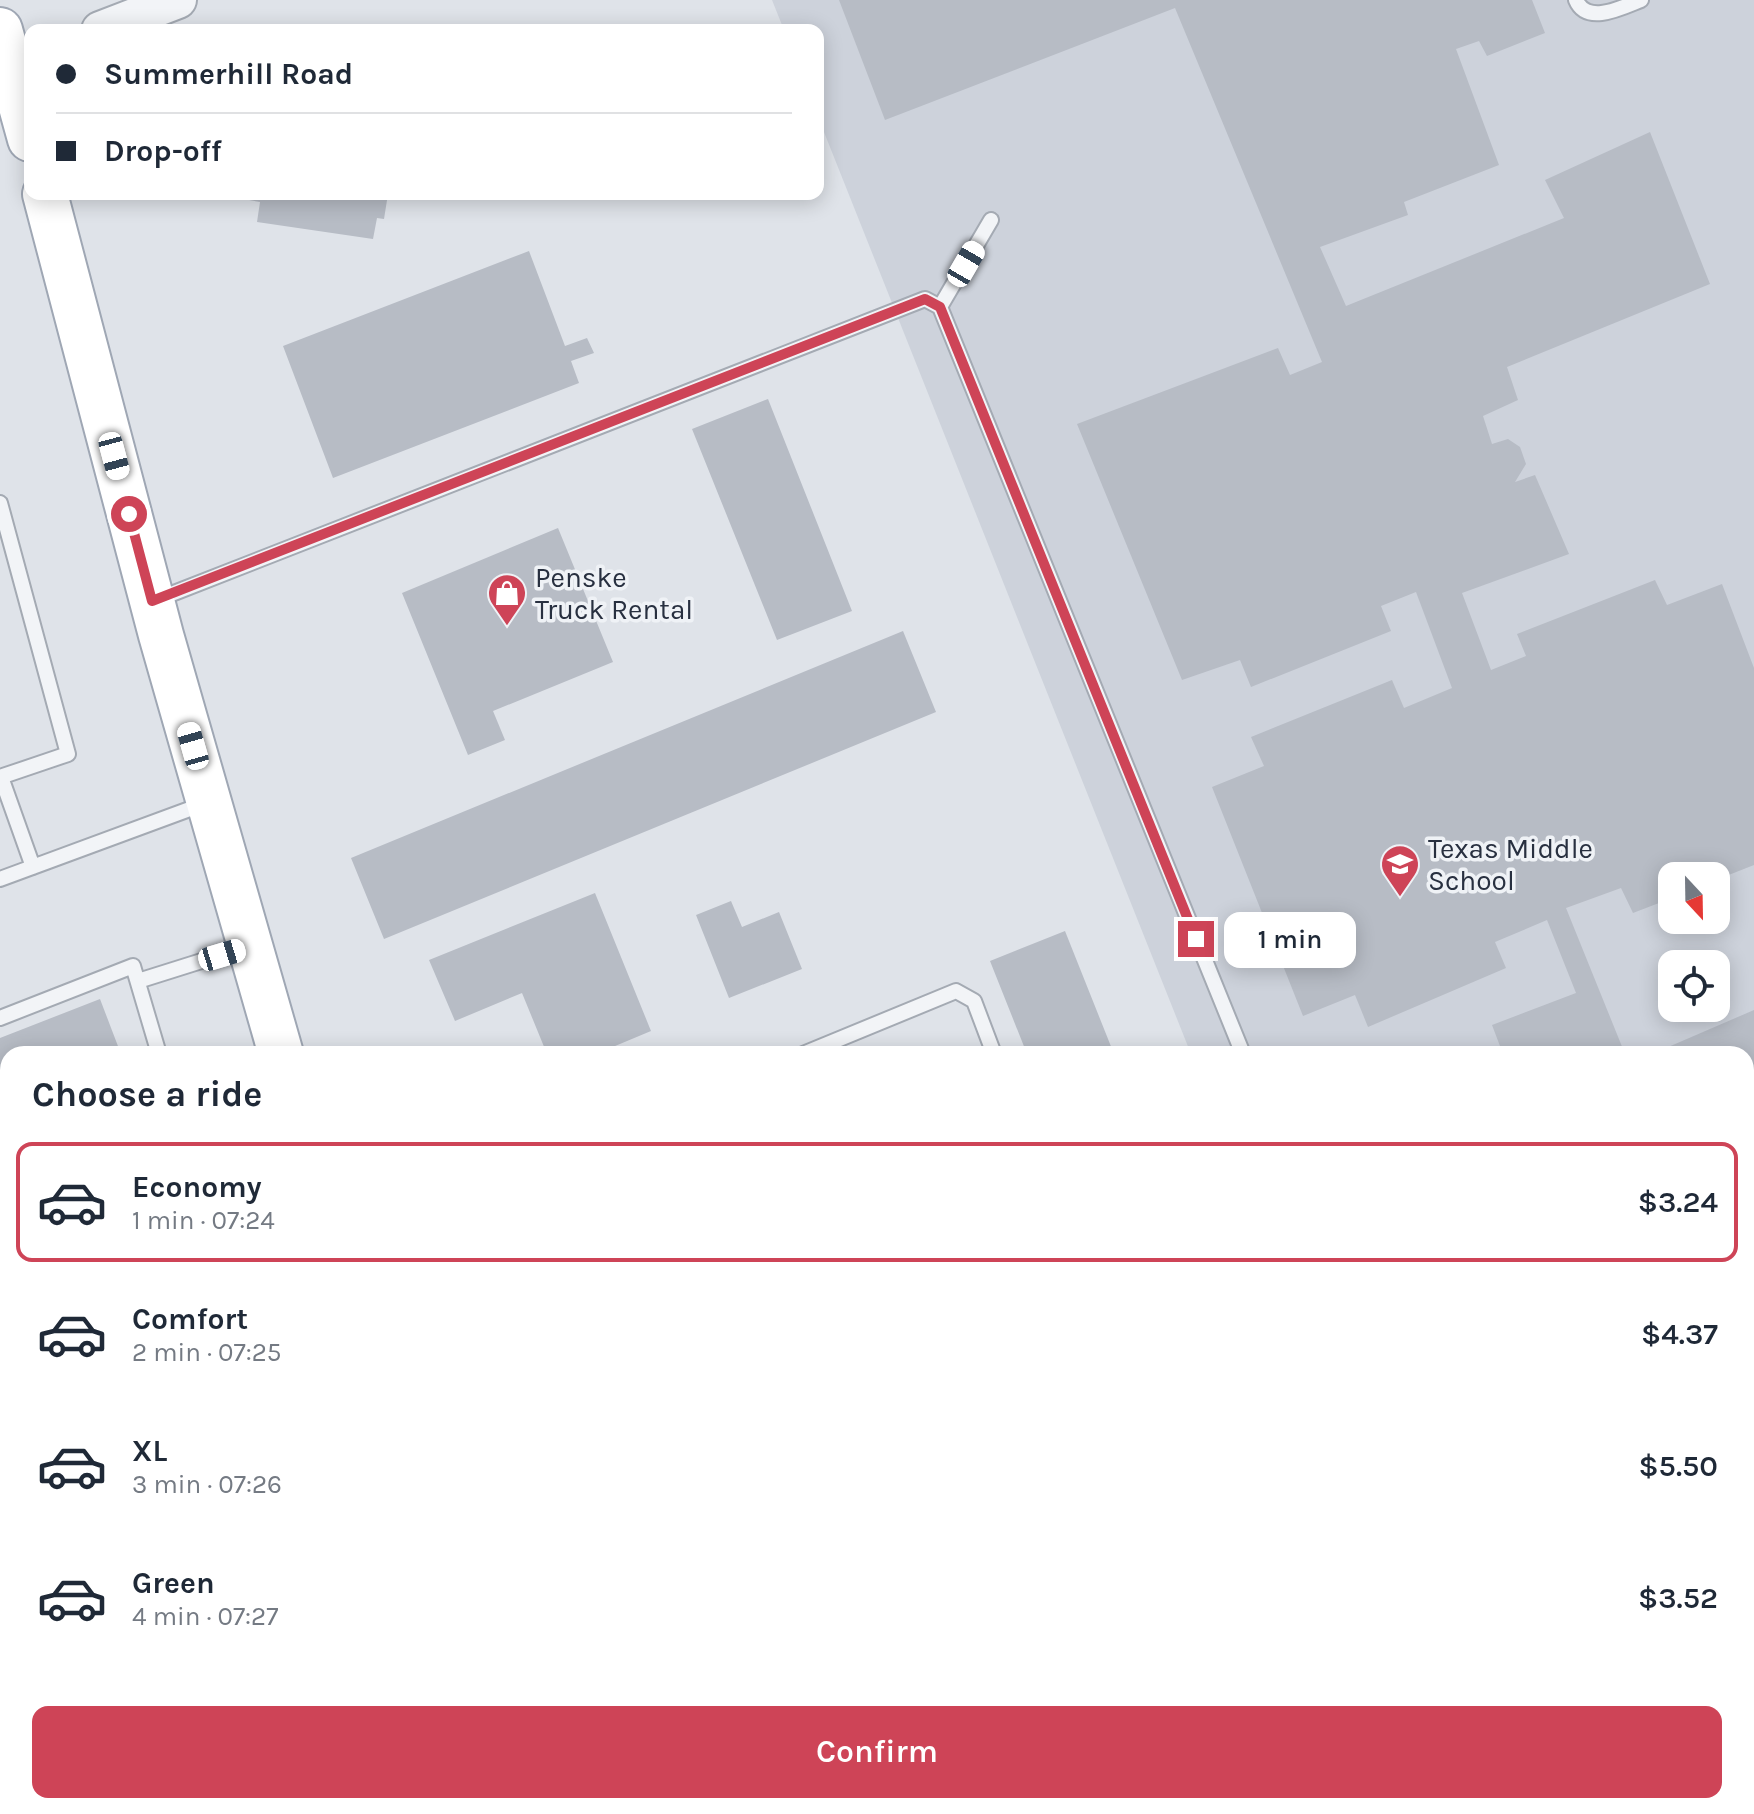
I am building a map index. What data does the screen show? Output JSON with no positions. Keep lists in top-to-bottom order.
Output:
{
  "places": {
    "shop": ["Penske Truck Rental"],
    "school or university": ["Texas Middle School"]
  },
  "north": "bottom",
  "page": {
    "banner": ["Summerhill Road", "Drop-off"],
    "bubble": "1 min",
    "heading": "Choose a ride",
    "list": [
      {
        "name": "Economy",
        "note": "1 min · 07:24",
        "value": "$3.24"
      },
      {
        "name": "Comfort",
        "note": "2 min · 07:25",
        "value": "$4.37"
      },
      {
        "name": "XL",
        "note": "3 min · 07:26",
        "value": "$5.50"
      },
      {
        "name": "Green",
        "note": "4 min · 07:27",
        "value": "$3.52"
      }
    ],
    "buttons": "Confirm"
  }
}
